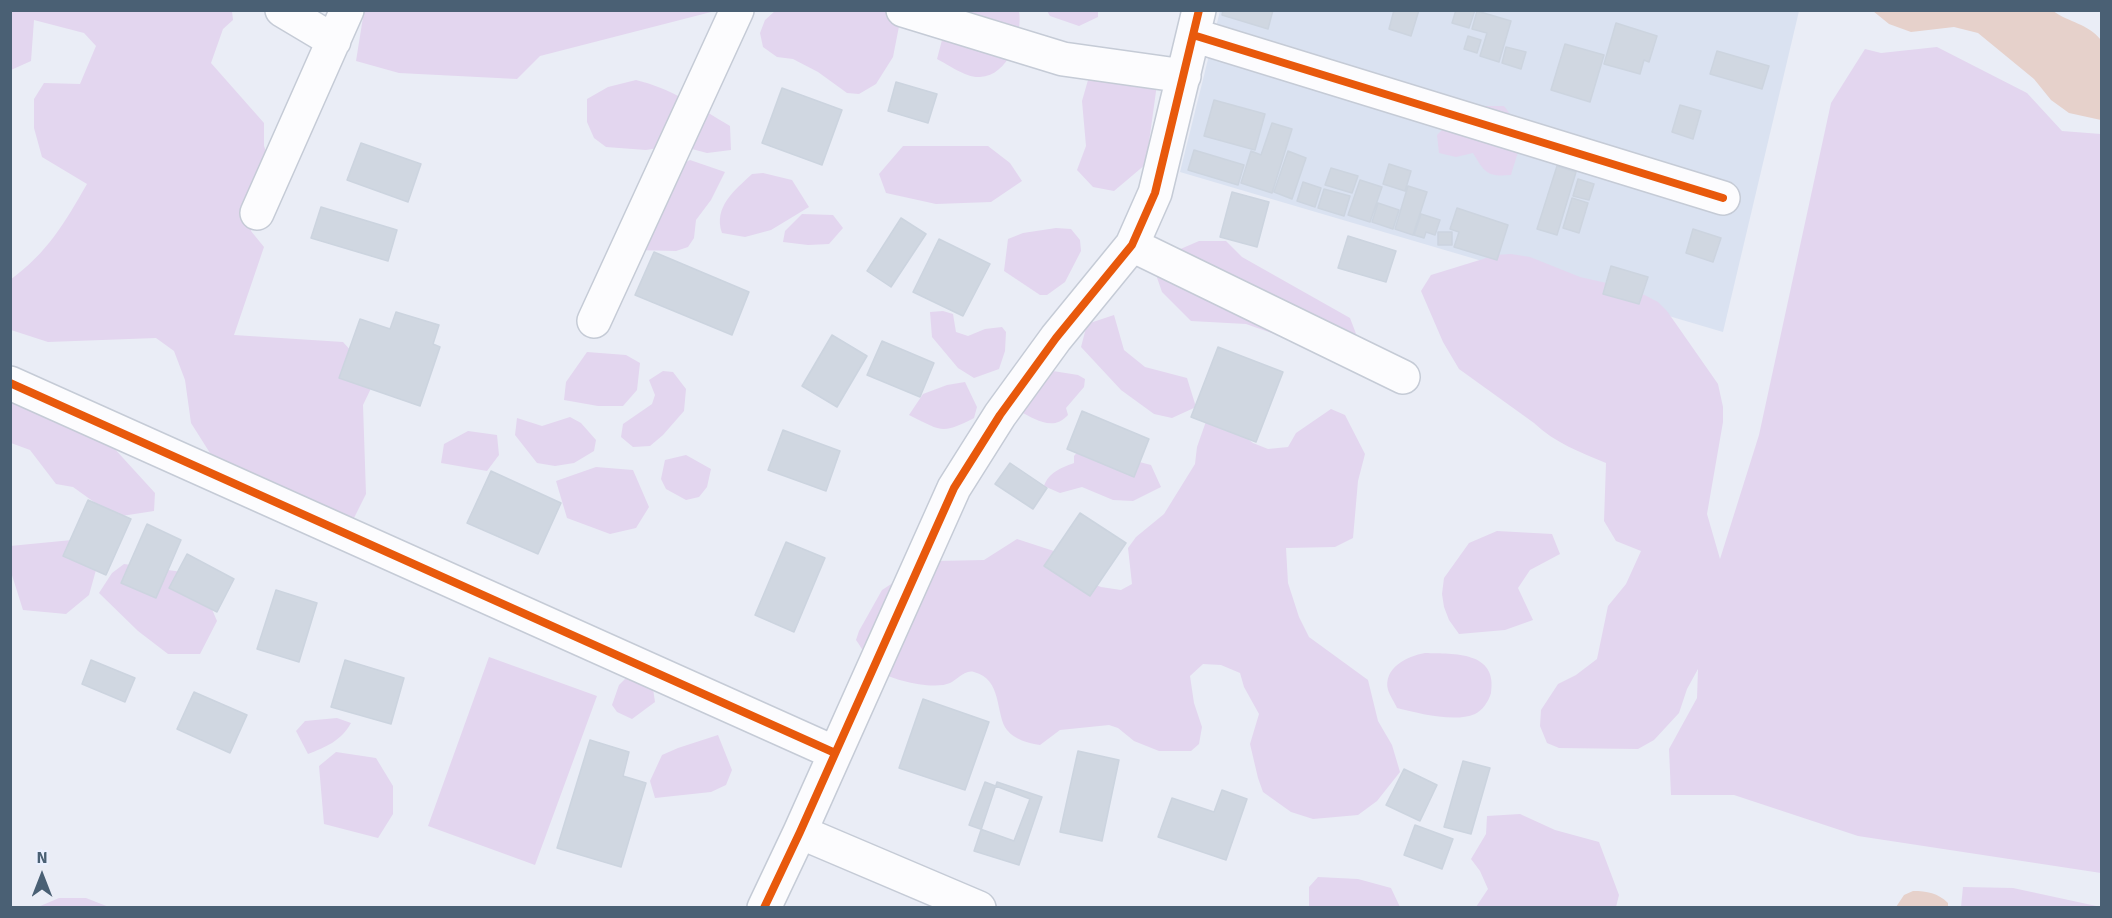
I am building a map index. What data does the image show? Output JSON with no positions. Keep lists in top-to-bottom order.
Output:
{
  "north": "top"
}
